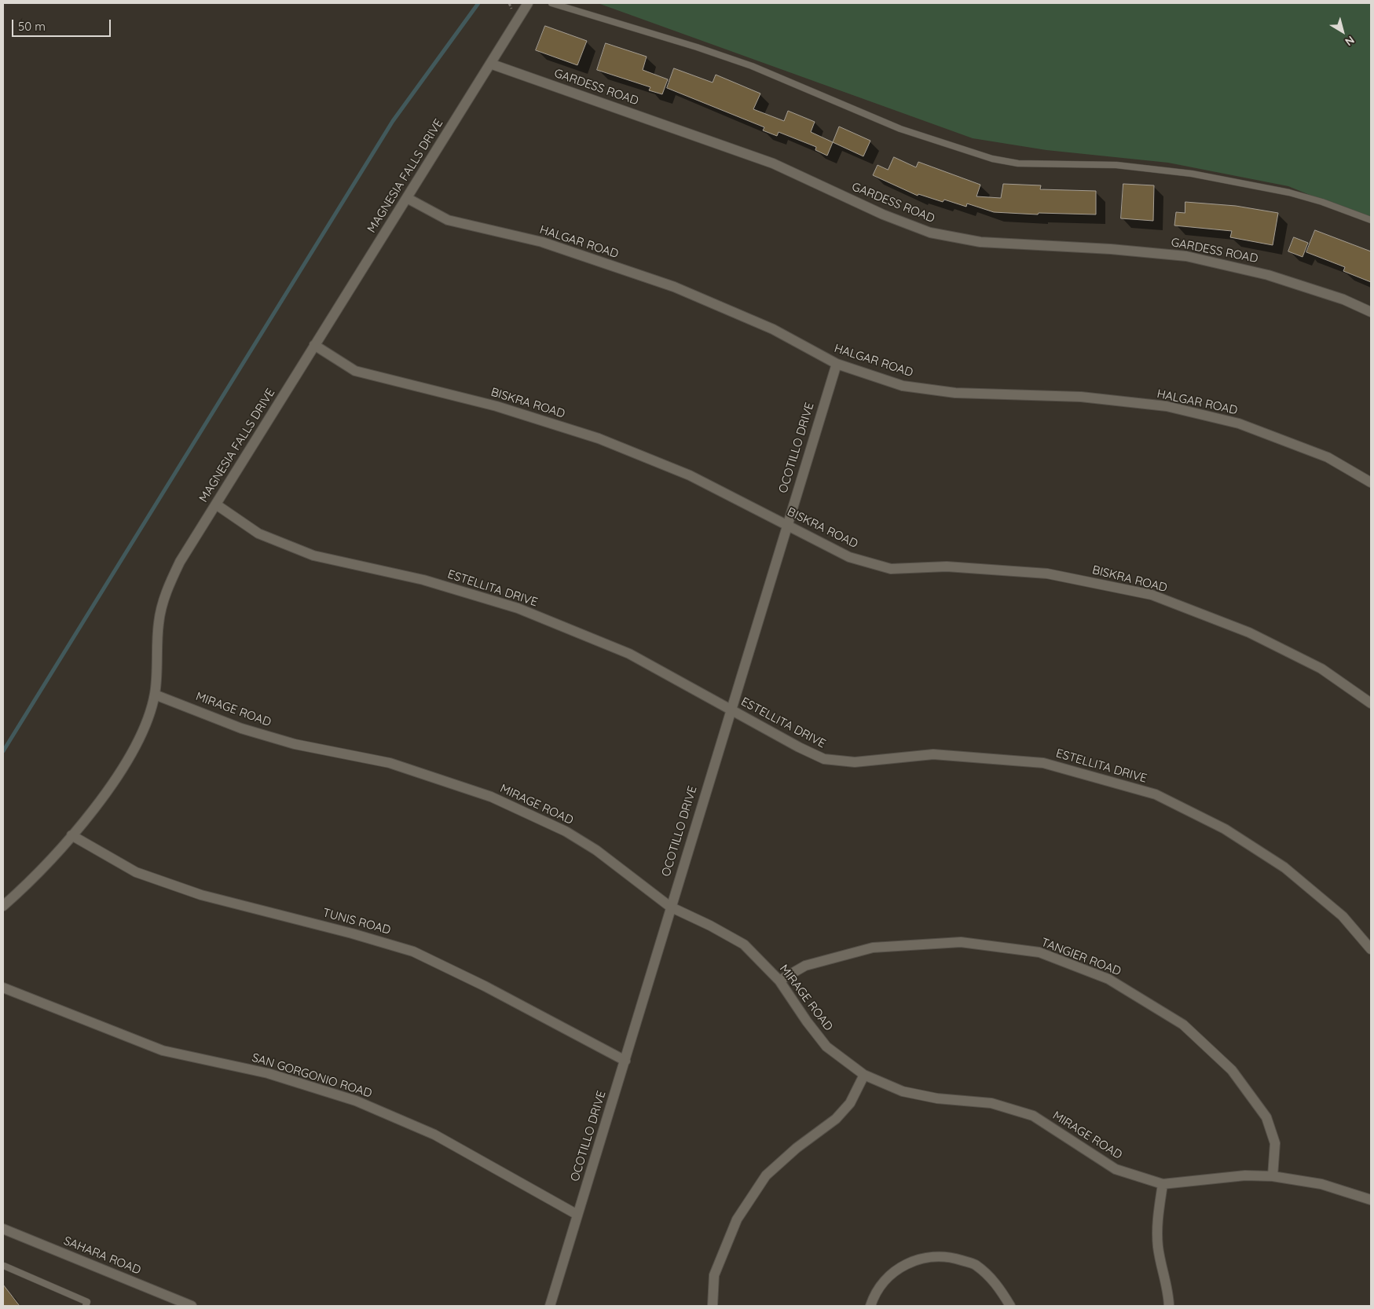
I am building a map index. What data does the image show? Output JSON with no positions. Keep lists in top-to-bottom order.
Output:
{
  "streets": {
    "street": [
      "GARDESS ROAD",
      "MAGNESIA FALLS DRIVE",
      "HALGAR ROAD",
      "BISKRA ROAD",
      "OCOTILLO DRIVE",
      "ESTELLITA DRIVE",
      "MIRAGE ROAD",
      "TUNIS ROAD",
      "TANGIER ROAD",
      "SAN GORGONIO ROAD",
      "SAHARA ROAD"
    ]
  },
  "crossings": [
    ["GARDESS ROAD", "MAGNESIA FALLS DRIVE"],
    ["MAGNESIA FALLS DRIVE", "HALGAR ROAD"],
    ["MAGNESIA FALLS DRIVE", "BISKRA ROAD"],
    ["MAGNESIA FALLS DRIVE", "ESTELLITA DRIVE"],
    ["MAGNESIA FALLS DRIVE", "MIRAGE ROAD"],
    ["MAGNESIA FALLS DRIVE", "TUNIS ROAD"],
    ["HALGAR ROAD", "OCOTILLO DRIVE"],
    ["BISKRA ROAD", "OCOTILLO DRIVE"],
    ["OCOTILLO DRIVE", "ESTELLITA DRIVE"],
    ["OCOTILLO DRIVE", "MIRAGE ROAD"],
    ["OCOTILLO DRIVE", "TUNIS ROAD"],
    ["OCOTILLO DRIVE", "SAN GORGONIO ROAD"],
    ["MIRAGE ROAD", "TANGIER ROAD"]
  ],
  "scale_bar": "50 m",
  "north": "bottom right"
}
